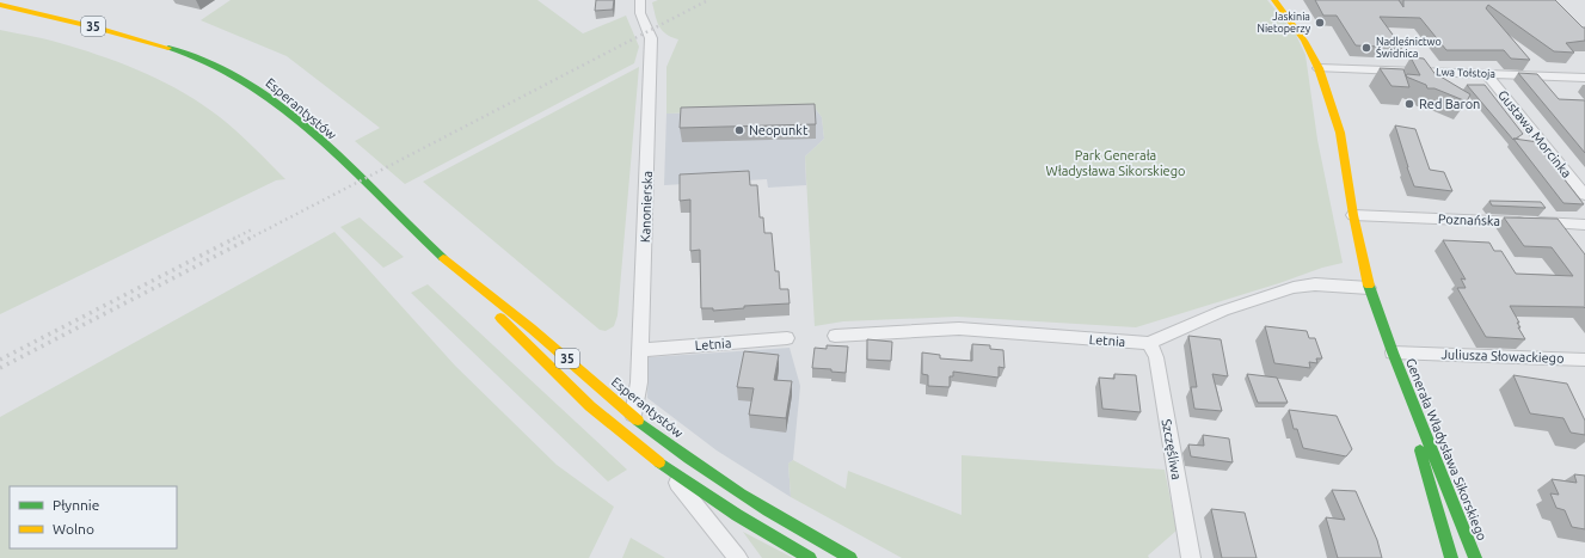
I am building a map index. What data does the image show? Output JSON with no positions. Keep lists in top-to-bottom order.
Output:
{
  "streets": {
    "main road": ["35", "Esperantystów", "Generała Władysława Sikorskiego"],
    "street": [
      "Lwa Tołstoja",
      "Gustawa Morcinka",
      "Kanonierska",
      "Poznańska",
      "Letnia",
      "Juliusza Słowackiego",
      "Szczęśliwa"
    ]
  },
  "crossings": [
    ["Lwa Tołstoja", "Gustawa Morcinka"],
    ["Lwa Tołstoja", "Generała Władysława Sikorskiego"],
    ["Esperantystów", "Kanonierska"],
    ["Kanonierska", "Letnia"],
    ["Poznańska", "Generała Władysława Sikorskiego"],
    ["Letnia", "Szczęśliwa"],
    ["Letnia", "Generała Władysława Sikorskiego"],
    ["Juliusza Słowackiego", "Generała Władysława Sikorskiego"]
  ],
  "parks": ["Park Generała Władysława Sikorskiego"],
  "places": [
    "Jaskinia Nietoperzy",
    "Nadleśnictwo Świdnica",
    "Red Baron",
    "Neopunkt"
  ],
  "legend": ["Płynnie", "Wolno"]
}
